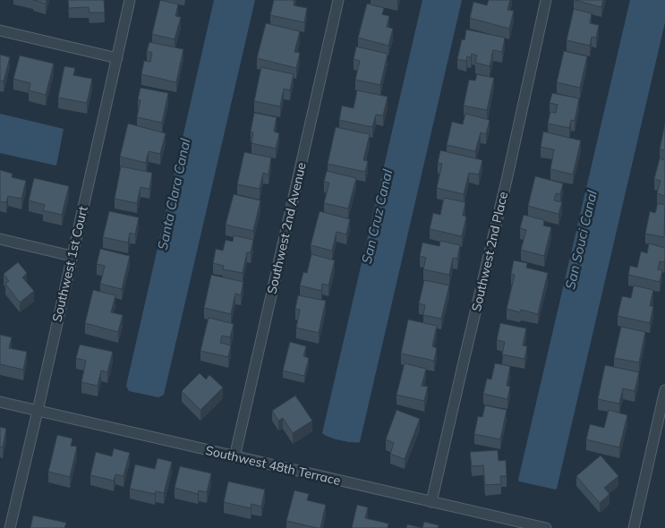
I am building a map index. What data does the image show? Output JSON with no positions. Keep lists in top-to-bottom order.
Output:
{
  "streets": {
    "street": [
      "Southwest 2nd Avenue",
      "Southwest 2nd Place",
      "Southwest 1st Court",
      "Southwest 48th Terrace"
    ]
  },
  "crossings": [
    ["Southwest 2nd Avenue", "Southwest 48th Terrace"],
    ["Southwest 2nd Place", "Southwest 48th Terrace"],
    ["Southwest 1st Court", "Southwest 48th Terrace"]
  ],
  "water": ["Santa Clara Canal", "San Cruz Canal", "San Souci Canal"]
}
